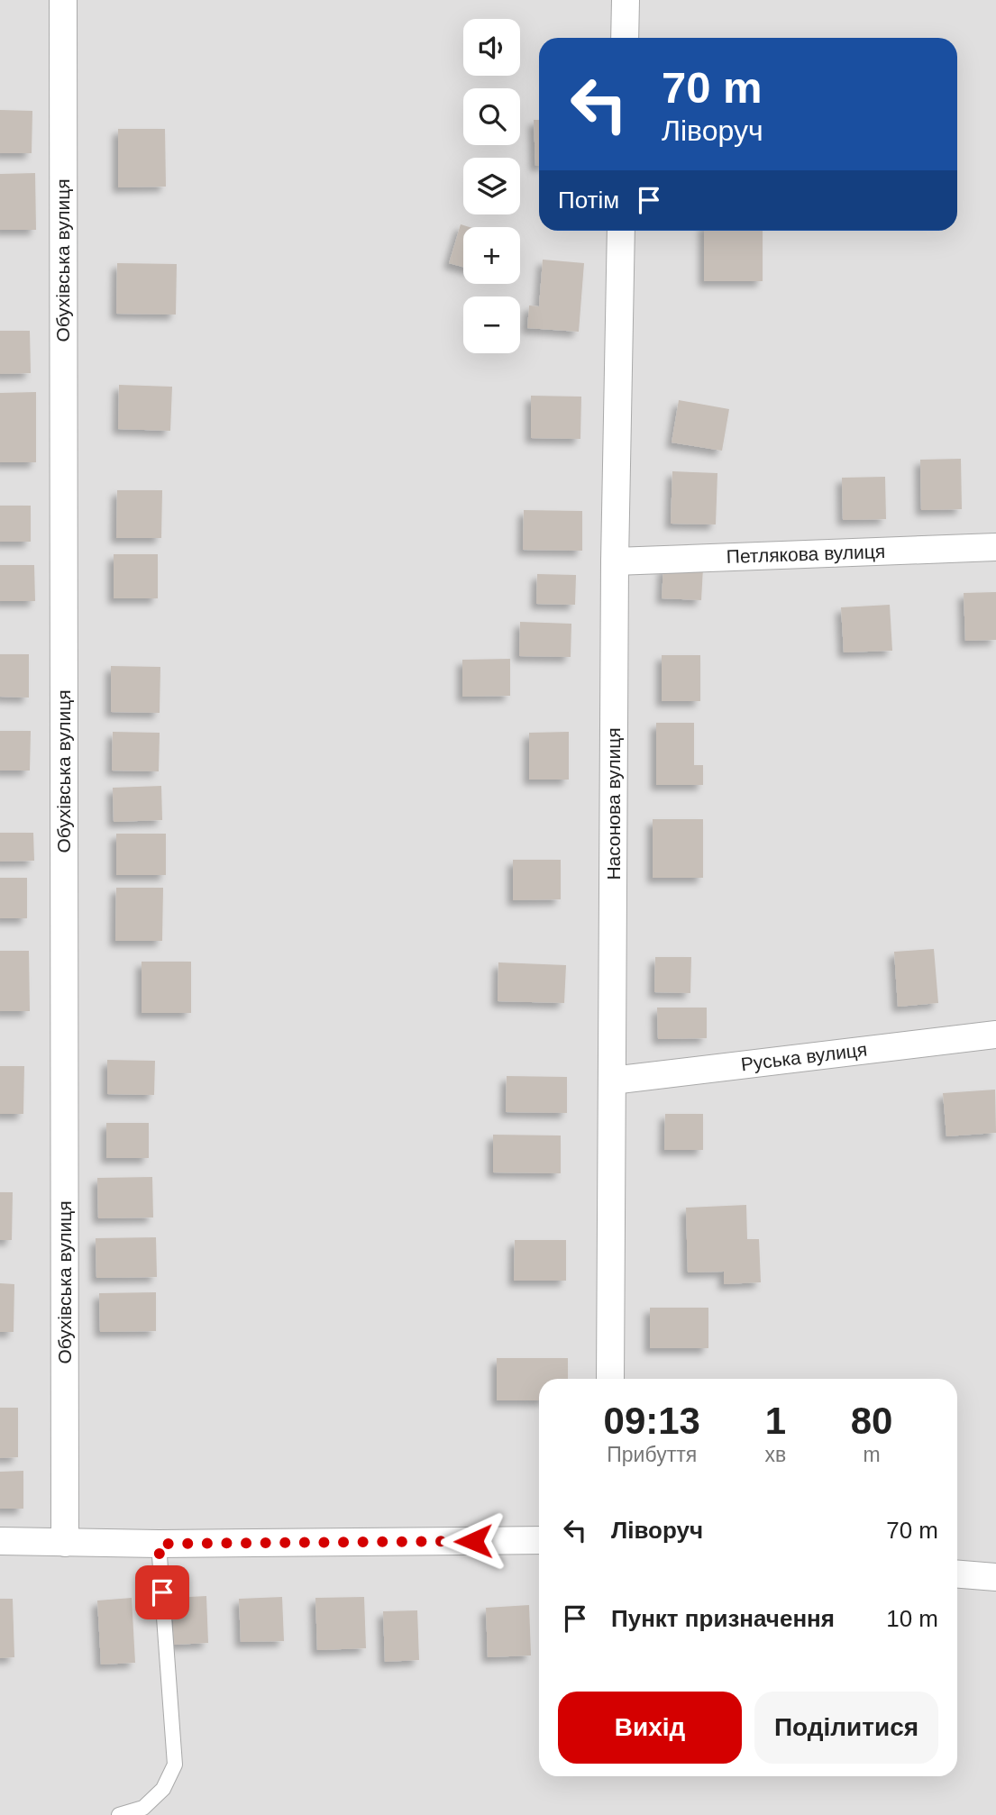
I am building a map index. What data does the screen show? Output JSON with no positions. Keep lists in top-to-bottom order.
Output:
{
  "streets": {
    "street": [
      "Обухівська вулиця",
      "Петлякова вулиця",
      "Насонова вулиця",
      "Руська вулиця"
    ]
  },
  "crossings": [
    ["Петлякова вулиця", "Насонова вулиця"],
    ["Насонова вулиця", "Руська вулиця"]
  ],
  "page": {
    "map_buttons": ["+", "−"],
    "turn": ["70 m", "Ліворуч"],
    "then": "Потім",
    "eta": [
      "09:13",
      "Прибуття",
      "1",
      "хв",
      "80",
      "m"
    ],
    "list": [
      {
        "name": "Ліворуч",
        "value": "70 m"
      },
      {
        "name": "Пункт призначення",
        "value": "10 m"
      }
    ],
    "buttons": ["Вихід", "Поділитися"]
  }
}
